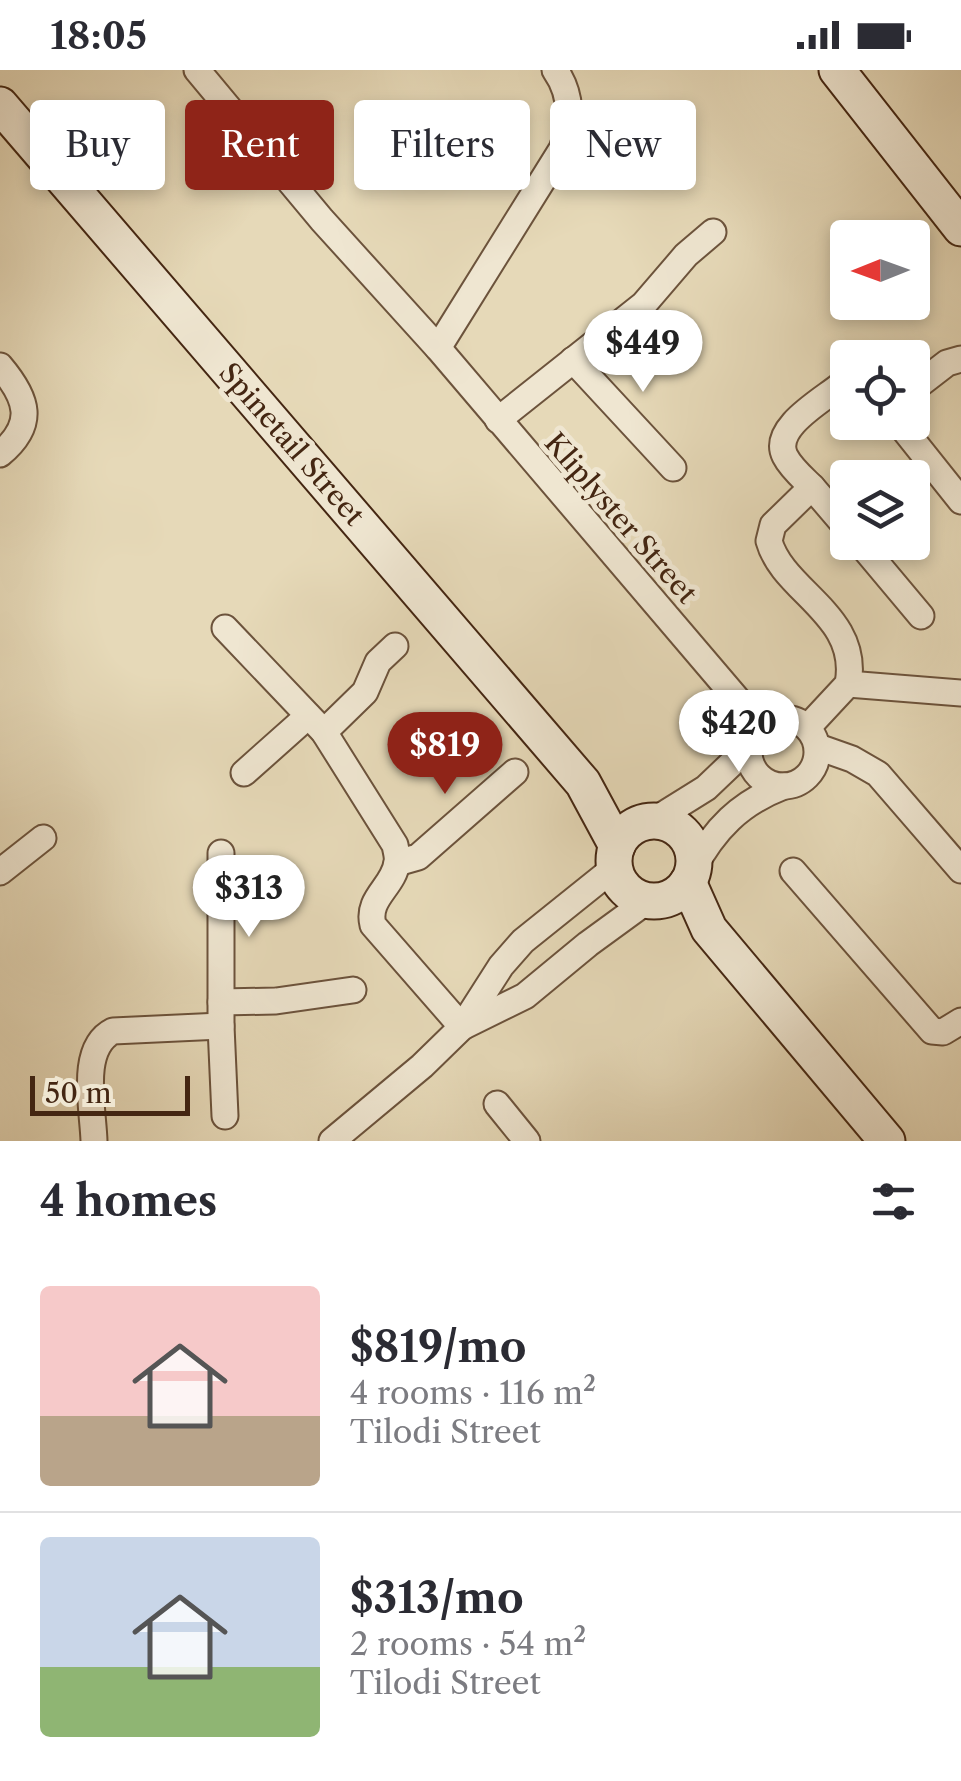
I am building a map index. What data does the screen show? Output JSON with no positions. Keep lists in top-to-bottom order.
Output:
{
  "streets": {
    "street": ["Spinetail Street", "Kliplyster Street"]
  },
  "scale_bar": "50 m",
  "north": "left",
  "page": {
    "status": "18:05",
    "chip": [
      "Buy",
      "Rent",
      "Filters",
      "New"
    ],
    "price": [
      "$449",
      "$420",
      "$819",
      "$313"
    ],
    "scale": "50 m",
    "heading": "4 homes",
    "list": [
      {
        "name": "$819/mo",
        "note": "4 rooms · 116 m² · Tilodi Street"
      },
      {
        "name": "$313/mo",
        "note": "2 rooms · 54 m² · Tilodi Street"
      }
    ]
  }
}
